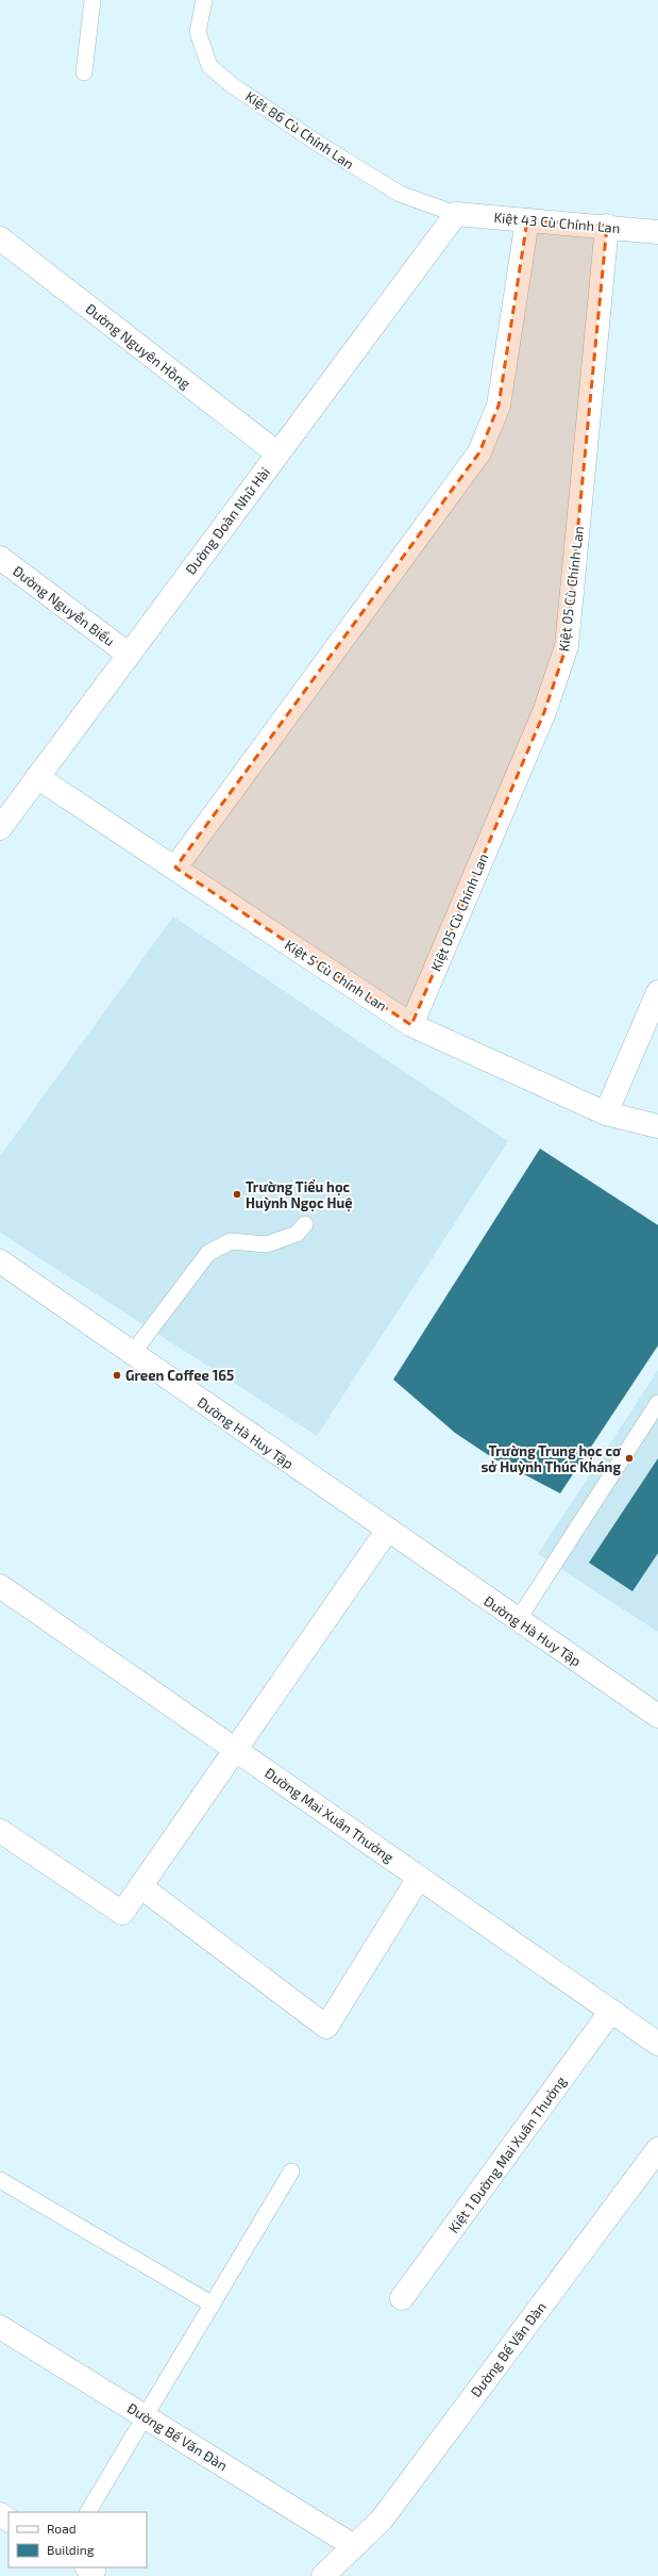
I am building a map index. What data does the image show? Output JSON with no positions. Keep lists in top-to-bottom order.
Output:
{
  "streets": {
    "street": [
      "Kiệt 43 Cù Chính Lan",
      "Đường Nguyên Hồng",
      "Đường Đoàn Nhữ Hài",
      "Kiệt 05 Cù Chính Lan",
      "Đường Nguyễn Biểu",
      "Kiệt 5 Cù Chính Lan",
      "Đường Hà Huy Tập",
      "Đường Mai Xuân Thưởng",
      "Kiệt 1 Đường Mai Xuân Thưởng",
      "Đường Bế Văn Đàn"
    ],
    "lane": ["Kiệt 86 Cù Chính Lan"]
  },
  "crossings": [
    ["Kiệt 86 Cù Chính Lan", "Kiệt 43 Cù Chính Lan"],
    ["Kiệt 86 Cù Chính Lan", "Đường Đoàn Nhữ Hài"],
    ["Kiệt 43 Cù Chính Lan", "Đường Đoàn Nhữ Hài"],
    ["Kiệt 43 Cù Chính Lan", "Kiệt 05 Cù Chính Lan"],
    ["Đường Nguyên Hồng", "Đường Đoàn Nhữ Hài"],
    ["Đường Đoàn Nhữ Hài", "Đường Nguyễn Biểu"],
    ["Đường Đoàn Nhữ Hài", "Kiệt 5 Cù Chính Lan"],
    ["Kiệt 05 Cù Chính Lan", "Kiệt 5 Cù Chính Lan"],
    ["Đường Mai Xuân Thưởng", "Kiệt 1 Đường Mai Xuân Thưởng"]
  ],
  "places": ["Trường Tiểu học Huỳnh Ngọc Huệ", "Green Coffee 165", "Trường Trung học cơ sở Huỳnh Thúc Kháng"],
  "legend": ["Road", "Building"]
}
